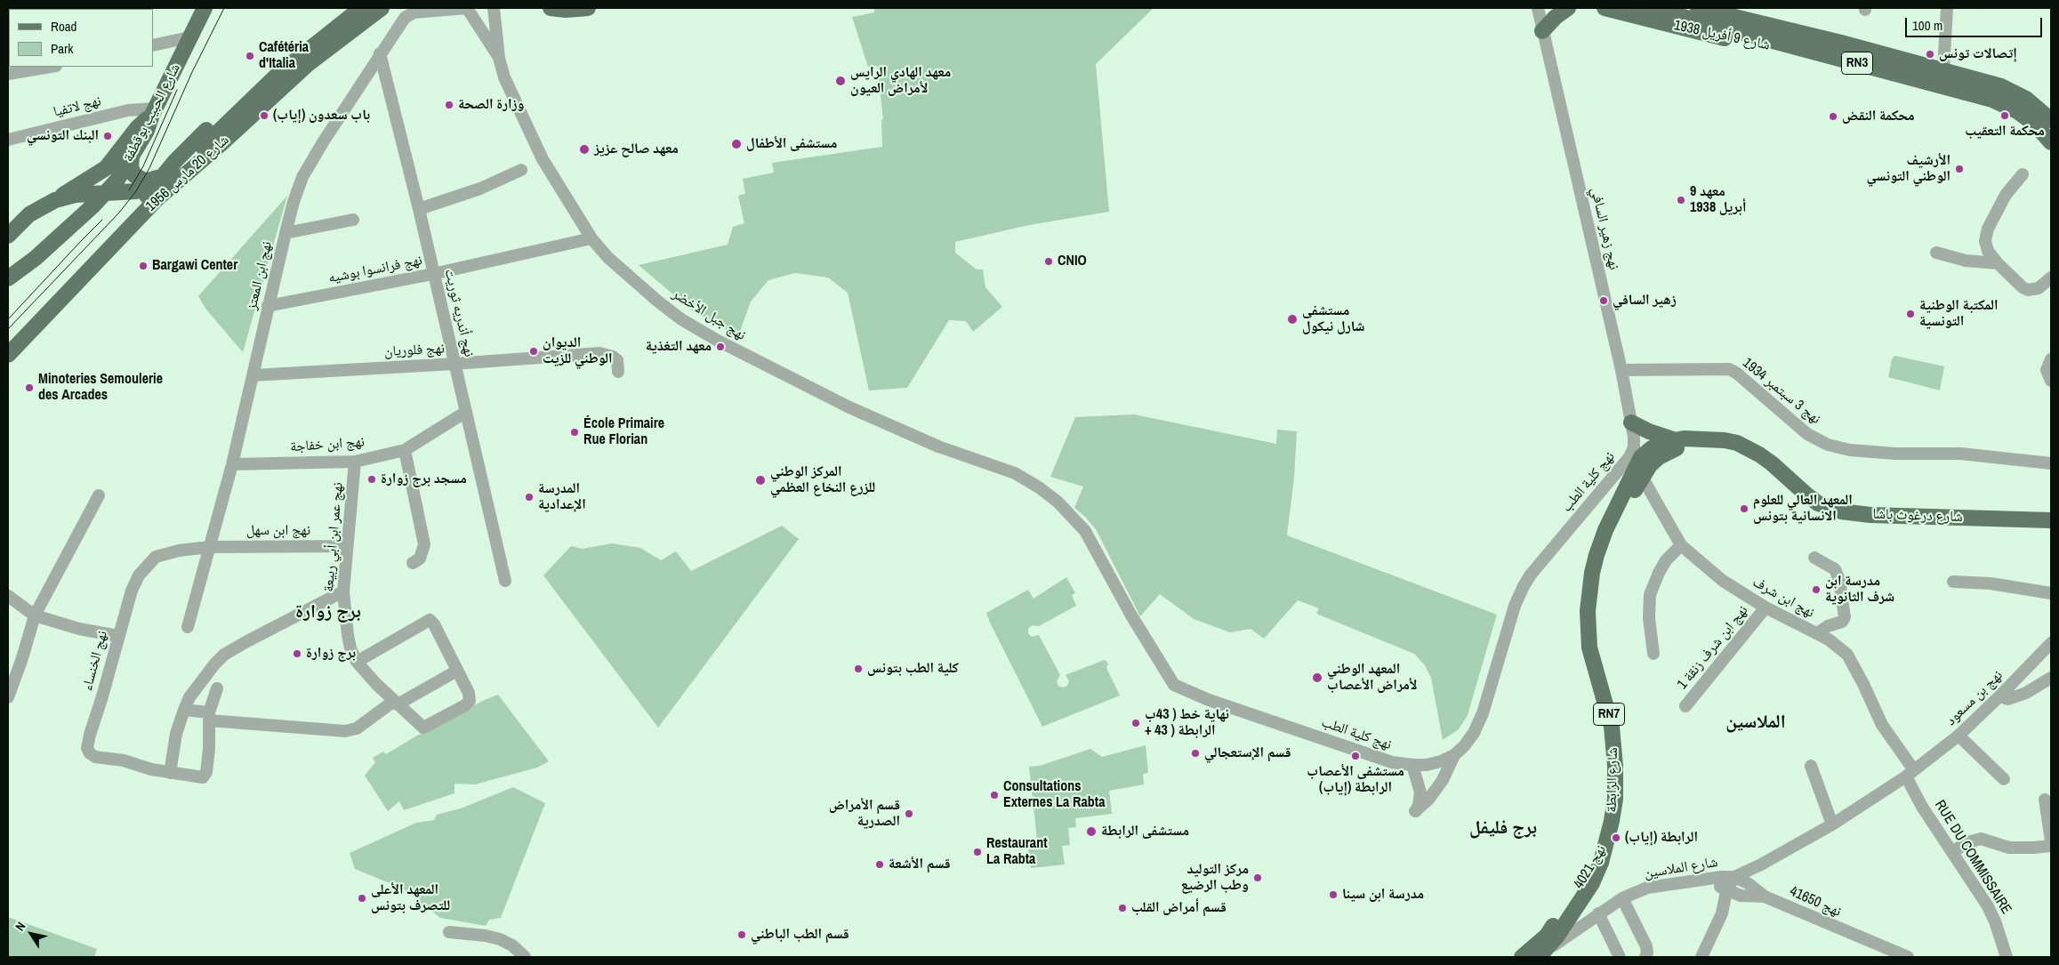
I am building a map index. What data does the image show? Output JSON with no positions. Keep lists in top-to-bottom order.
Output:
{
  "streets": {
    "main road": [
      "شارع 9 أفريل 1938",
      "RN3",
      "شارع الحبيب بوقطفة",
      "شارع 20 مارس 1956",
      "شارع درغوث باشا",
      "RN7",
      "شارع الرابطة",
      "نهج 4021"
    ],
    "street": [
      "نهج لاتفيا",
      "نهج زهير السافي",
      "نهج فرانسوا بوشيه",
      "نهج ابن المعتز",
      "نهج أندريه ثوريت",
      "نهج جبل الأخضر",
      "نهج فلوريان",
      "نهج 3 سبتمبر 1934",
      "نهج ابن خفاجة",
      "نهج كلية الطب",
      "نهج ابن سهل",
      "نهج عمر ابن أبي ربيعة",
      "نهج ابن شرف",
      "نهج ابن شرف زنقة 1",
      "نهج الخنساء",
      "نهج بن مسعود",
      "RUE DU COMMISSAIRE",
      "شارع الملاسين",
      "نهج 41650"
    ]
  },
  "crossings": [
    ["نهج لاتفيا", "شارع الحبيب بوقطفة"],
    ["نهج زهير السافي", "نهج 3 سبتمبر 1934"],
    ["نهج زهير السافي", "نهج كلية الطب"],
    ["نهج زهير السافي", "شارع درغوث باشا"],
    ["نهج زهير السافي", "نهج ابن شرف"],
    ["نهج زهير السافي", "شارع الرابطة"],
    ["نهج فرانسوا بوشيه", "نهج ابن المعتز"],
    ["نهج فرانسوا بوشيه", "نهج أندريه ثوريت"],
    ["نهج فرانسوا بوشيه", "نهج جبل الأخضر"],
    ["نهج ابن المعتز", "نهج أندريه ثوريت"],
    ["نهج ابن المعتز", "نهج جبل الأخضر"],
    ["نهج ابن المعتز", "نهج فلوريان"],
    ["نهج ابن المعتز", "نهج ابن خفاجة"],
    ["نهج ابن المعتز", "نهج ابن سهل"],
    ["نهج ابن المعتز", "نهج الخنساء"],
    ["نهج أندريه ثوريت", "نهج فلوريان"],
    ["نهج أندريه ثوريت", "نهج ابن خفاجة"],
    ["نهج جبل الأخضر", "نهج كلية الطب"],
    ["نهج ابن خفاجة", "نهج عمر ابن أبي ربيعة"],
    ["نهج كلية الطب", "شارع درغوث باشا"],
    ["نهج كلية الطب", "نهج ابن شرف"],
    ["نهج كلية الطب", "شارع الرابطة"],
    ["شارع درغوث باشا", "نهج ابن شرف"],
    ["شارع درغوث باشا", "شارع الرابطة"],
    ["نهج ابن سهل", "نهج عمر ابن أبي ربيعة"],
    ["نهج ابن سهل", "نهج الخنساء"],
    ["نهج ابن شرف", "نهج ابن شرف زنقة 1"],
    ["نهج ابن شرف", "نهج بن مسعود"],
    ["نهج ابن شرف", "شارع الرابطة"],
    ["نهج ابن شرف", "RUE DU COMMISSAIRE"],
    ["نهج ابن شرف", "شارع الملاسين"],
    ["نهج بن مسعود", "RUE DU COMMISSAIRE"],
    ["نهج بن مسعود", "شارع الملاسين"],
    ["شارع الرابطة", "نهج 4021"],
    ["RUE DU COMMISSAIRE", "شارع الملاسين"],
    ["نهج 4021", "شارع الملاسين"],
    ["شارع الملاسين", "نهج 41650"]
  ],
  "districts": ["برج زوارة", "الملاسين", "برج فليفل"],
  "places": [
    "إتصالات تونس",
    "Cafétéria d'Italia",
    "معهد الهادي الرايس لأمراض العيون",
    "وزارة الصحة",
    "باب سعدون (إياب)",
    "محكمة التعقيب",
    "محكمة النقض",
    "البنك التونسي",
    "مستشفى الأطفال",
    "معهد صالح عزيز",
    "الأرشيف الوطني التونسي",
    "معهد 9 أبريل 1938",
    "CNIO",
    "Bargawi Center",
    "زهير السافي",
    "المكتبة الوطنية التونسية",
    "مستشفى شارل نيكول",
    "معهد التغذية",
    "الديوان الوطني للزيت",
    "Minoteries Semoulerie des Arcades",
    "École Primaire Rue Florian",
    "مسجد برج زوارة",
    "المركز الوطني للزرع النخاع العظمي",
    "المدرسة الإعدادية",
    "المعهد العالي للعلوم الانسانية بتونس",
    "مدرسة ابن شرف الثانوية",
    "برج زوارة",
    "كلية الطب بتونس",
    "المعهد الوطني لأمراض الأعصاب",
    "نهاية خط ( 43ب + 43 ) الرابطة",
    "قسم الإستعجالي",
    "مستشفى الأعصاب الرابطة (إياب)",
    "Consultations Externes La Rabta",
    "قسم الأمراض الصدرية",
    "مستشفى الرابطة",
    "الرابطة (إياب)",
    "Restaurant La Rabta",
    "قسم الأشعة",
    "مركز التوليد وطب الرضيع",
    "مدرسة ابن سينا",
    "المعهد الأعلى للتصرف بتونس",
    "قسم أمراض القلب",
    "قسم الطب الباطني"
  ],
  "legend": ["Road", "Park"],
  "scale_bar": "100 m",
  "north": "top left"
}
